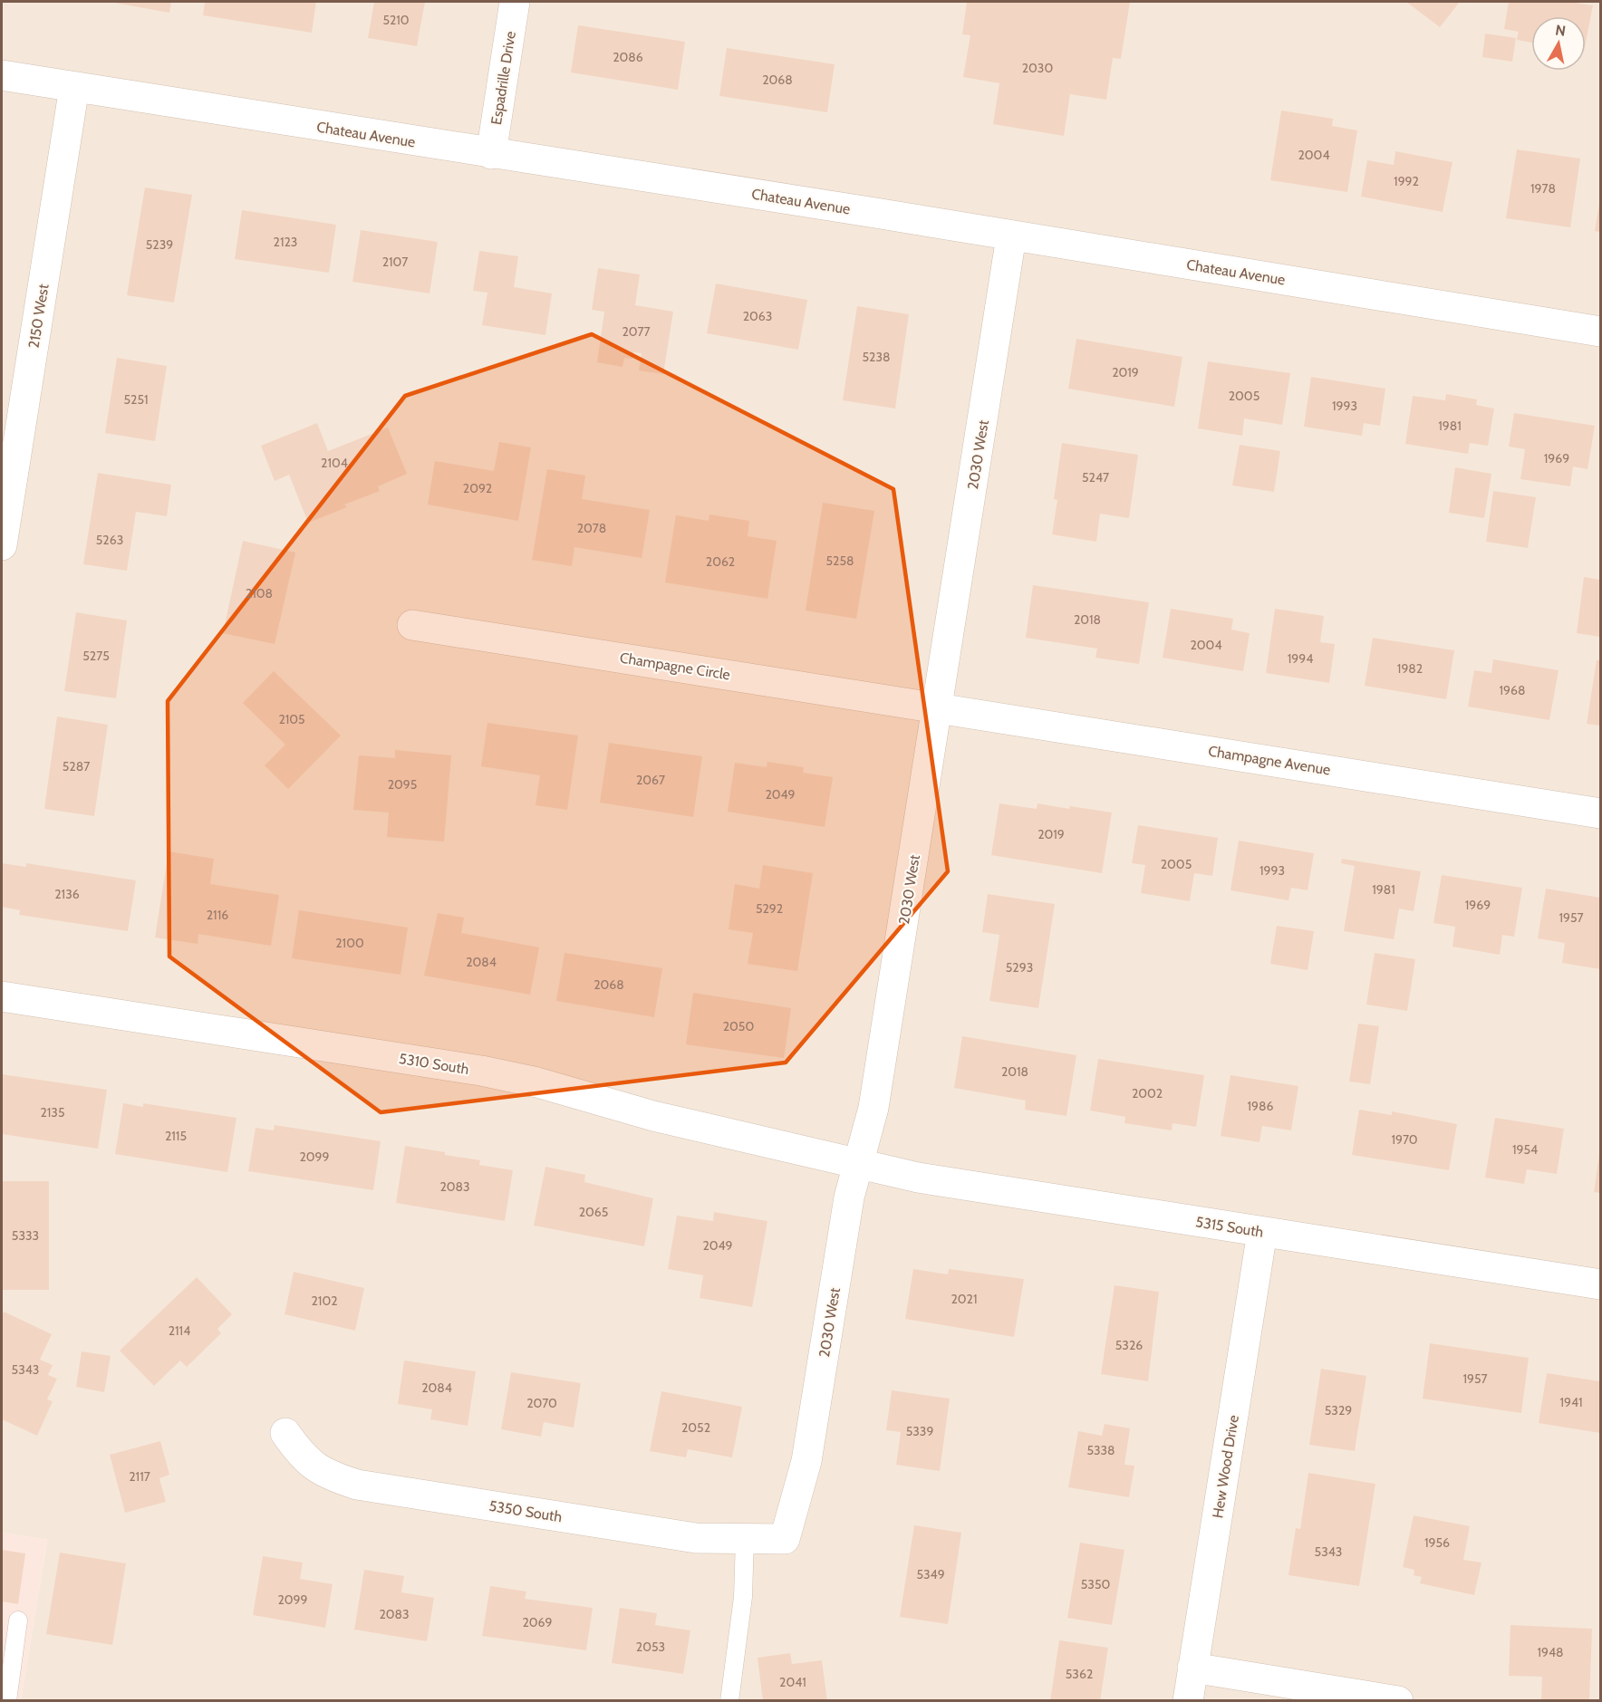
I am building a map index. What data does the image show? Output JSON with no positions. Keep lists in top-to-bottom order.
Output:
{
  "streets": {
    "street": [
      "Espadrille Drive",
      "Chateau Avenue",
      "2150 West",
      "2030 West",
      "Champagne Circle",
      "Champagne Avenue",
      "5310 South",
      "5315 South",
      "Hew Wood Drive",
      "5350 South"
    ]
  },
  "crossings": [
    ["Espadrille Drive", "Chateau Avenue"],
    ["Chateau Avenue", "2150 West"],
    ["Chateau Avenue", "2030 West"],
    ["2030 West", "Champagne Circle"],
    ["2030 West", "Champagne Avenue"],
    ["2030 West", "5310 South"],
    ["2030 West", "5315 South"],
    ["2030 West", "5350 South"],
    ["Champagne Circle", "Champagne Avenue"],
    ["5310 South", "5315 South"],
    ["5315 South", "Hew Wood Drive"]
  ],
  "house_numbers": [
    "5210",
    "2086",
    "2030",
    "2068",
    "2004",
    "1992",
    "1978",
    "2123",
    "5239",
    "2107",
    "2063",
    "2077",
    "5238",
    "2019",
    "2005",
    "5251",
    "1993",
    "1981",
    "1969",
    "2104",
    "5247",
    "2092",
    "2078",
    "5263",
    "5258",
    "2062",
    "2108",
    "2018",
    "2004",
    "5275",
    "1994",
    "1982",
    "1968",
    "2105",
    "5287",
    "2067",
    "2095",
    "2049",
    "2019",
    "2005",
    "1993",
    "1981",
    "2136",
    "1969",
    "5292",
    "2116",
    "1957",
    "2100",
    "2084",
    "5293",
    "2068",
    "2050",
    "2018",
    "2002",
    "1986",
    "2135",
    "2115",
    "1970",
    "1954",
    "2099",
    "2083",
    "2065",
    "5333",
    "2049",
    "2021",
    "2102",
    "2114",
    "5326",
    "5343",
    "1957",
    "2084",
    "1941",
    "2070",
    "5329",
    "2052",
    "5339",
    "5338",
    "2117",
    "1956",
    "5343",
    "5349",
    "5350",
    "2099",
    "2083",
    "2069",
    "2053",
    "1948",
    "5362",
    "2041"
  ],
  "north": "top"
}
